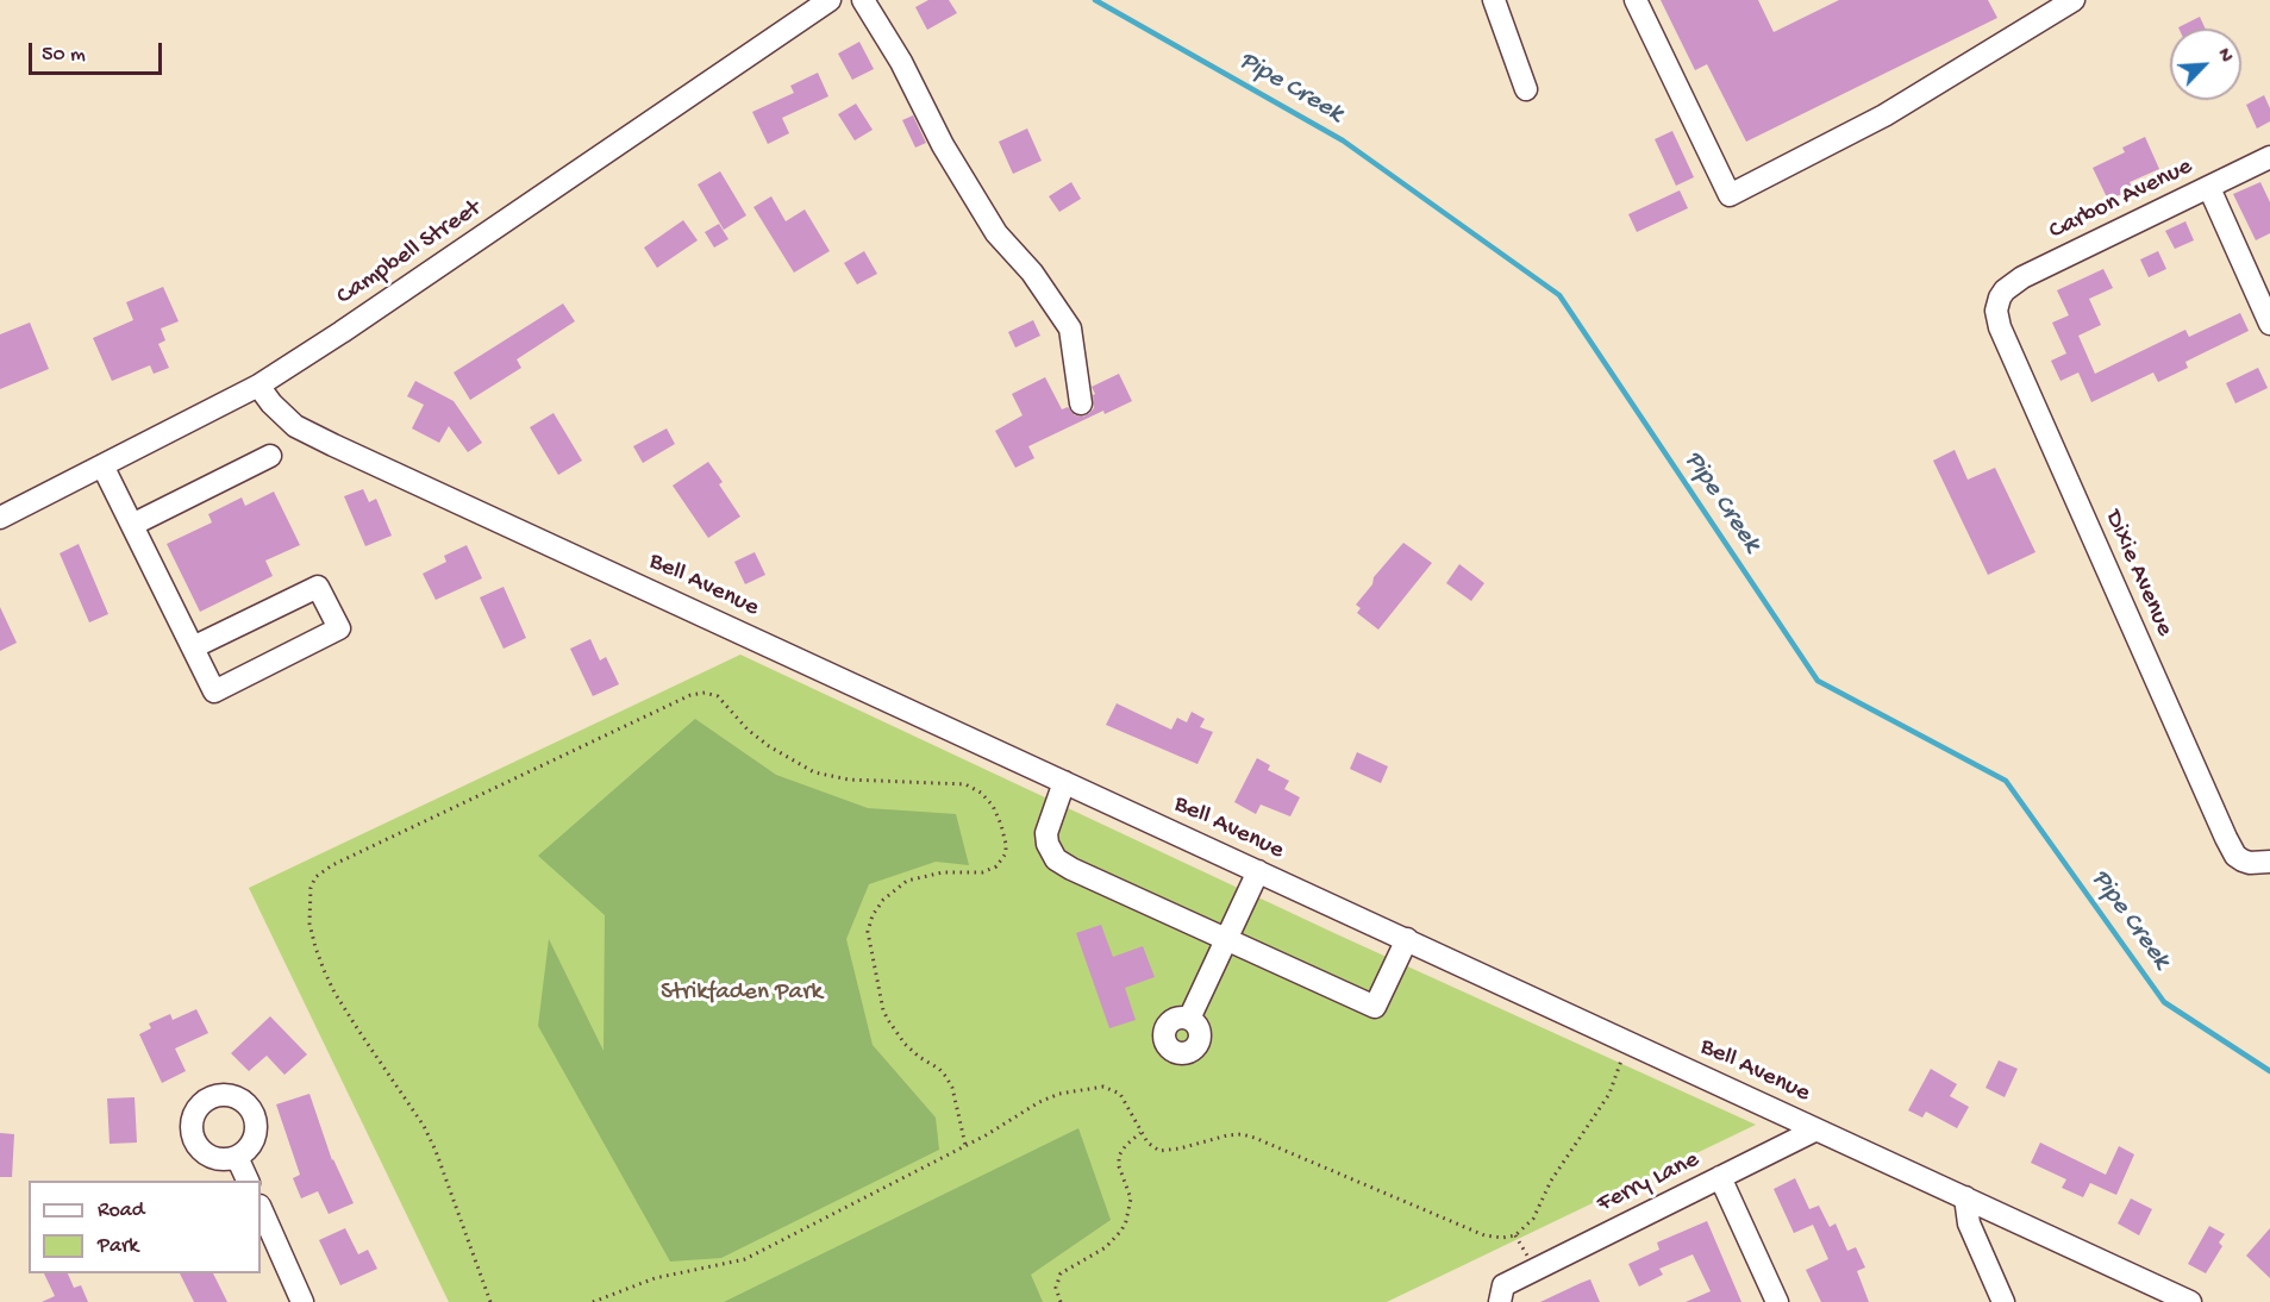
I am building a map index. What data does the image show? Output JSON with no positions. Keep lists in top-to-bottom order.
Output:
{
  "streets": {
    "street": [
      "Carbon Avenue",
      "Campbell Street",
      "Dixie Avenue",
      "Bell Avenue",
      "Ferry Lane"
    ]
  },
  "crossings": [
    ["Carbon Avenue", "Dixie Avenue"],
    ["Campbell Street", "Bell Avenue"],
    ["Bell Avenue", "Ferry Lane"]
  ],
  "water": ["Pipe Creek"],
  "parks": ["Strikfaden Park"],
  "legend": ["Road", "Park"],
  "scale_bar": "50 m",
  "north": "top right"
}
